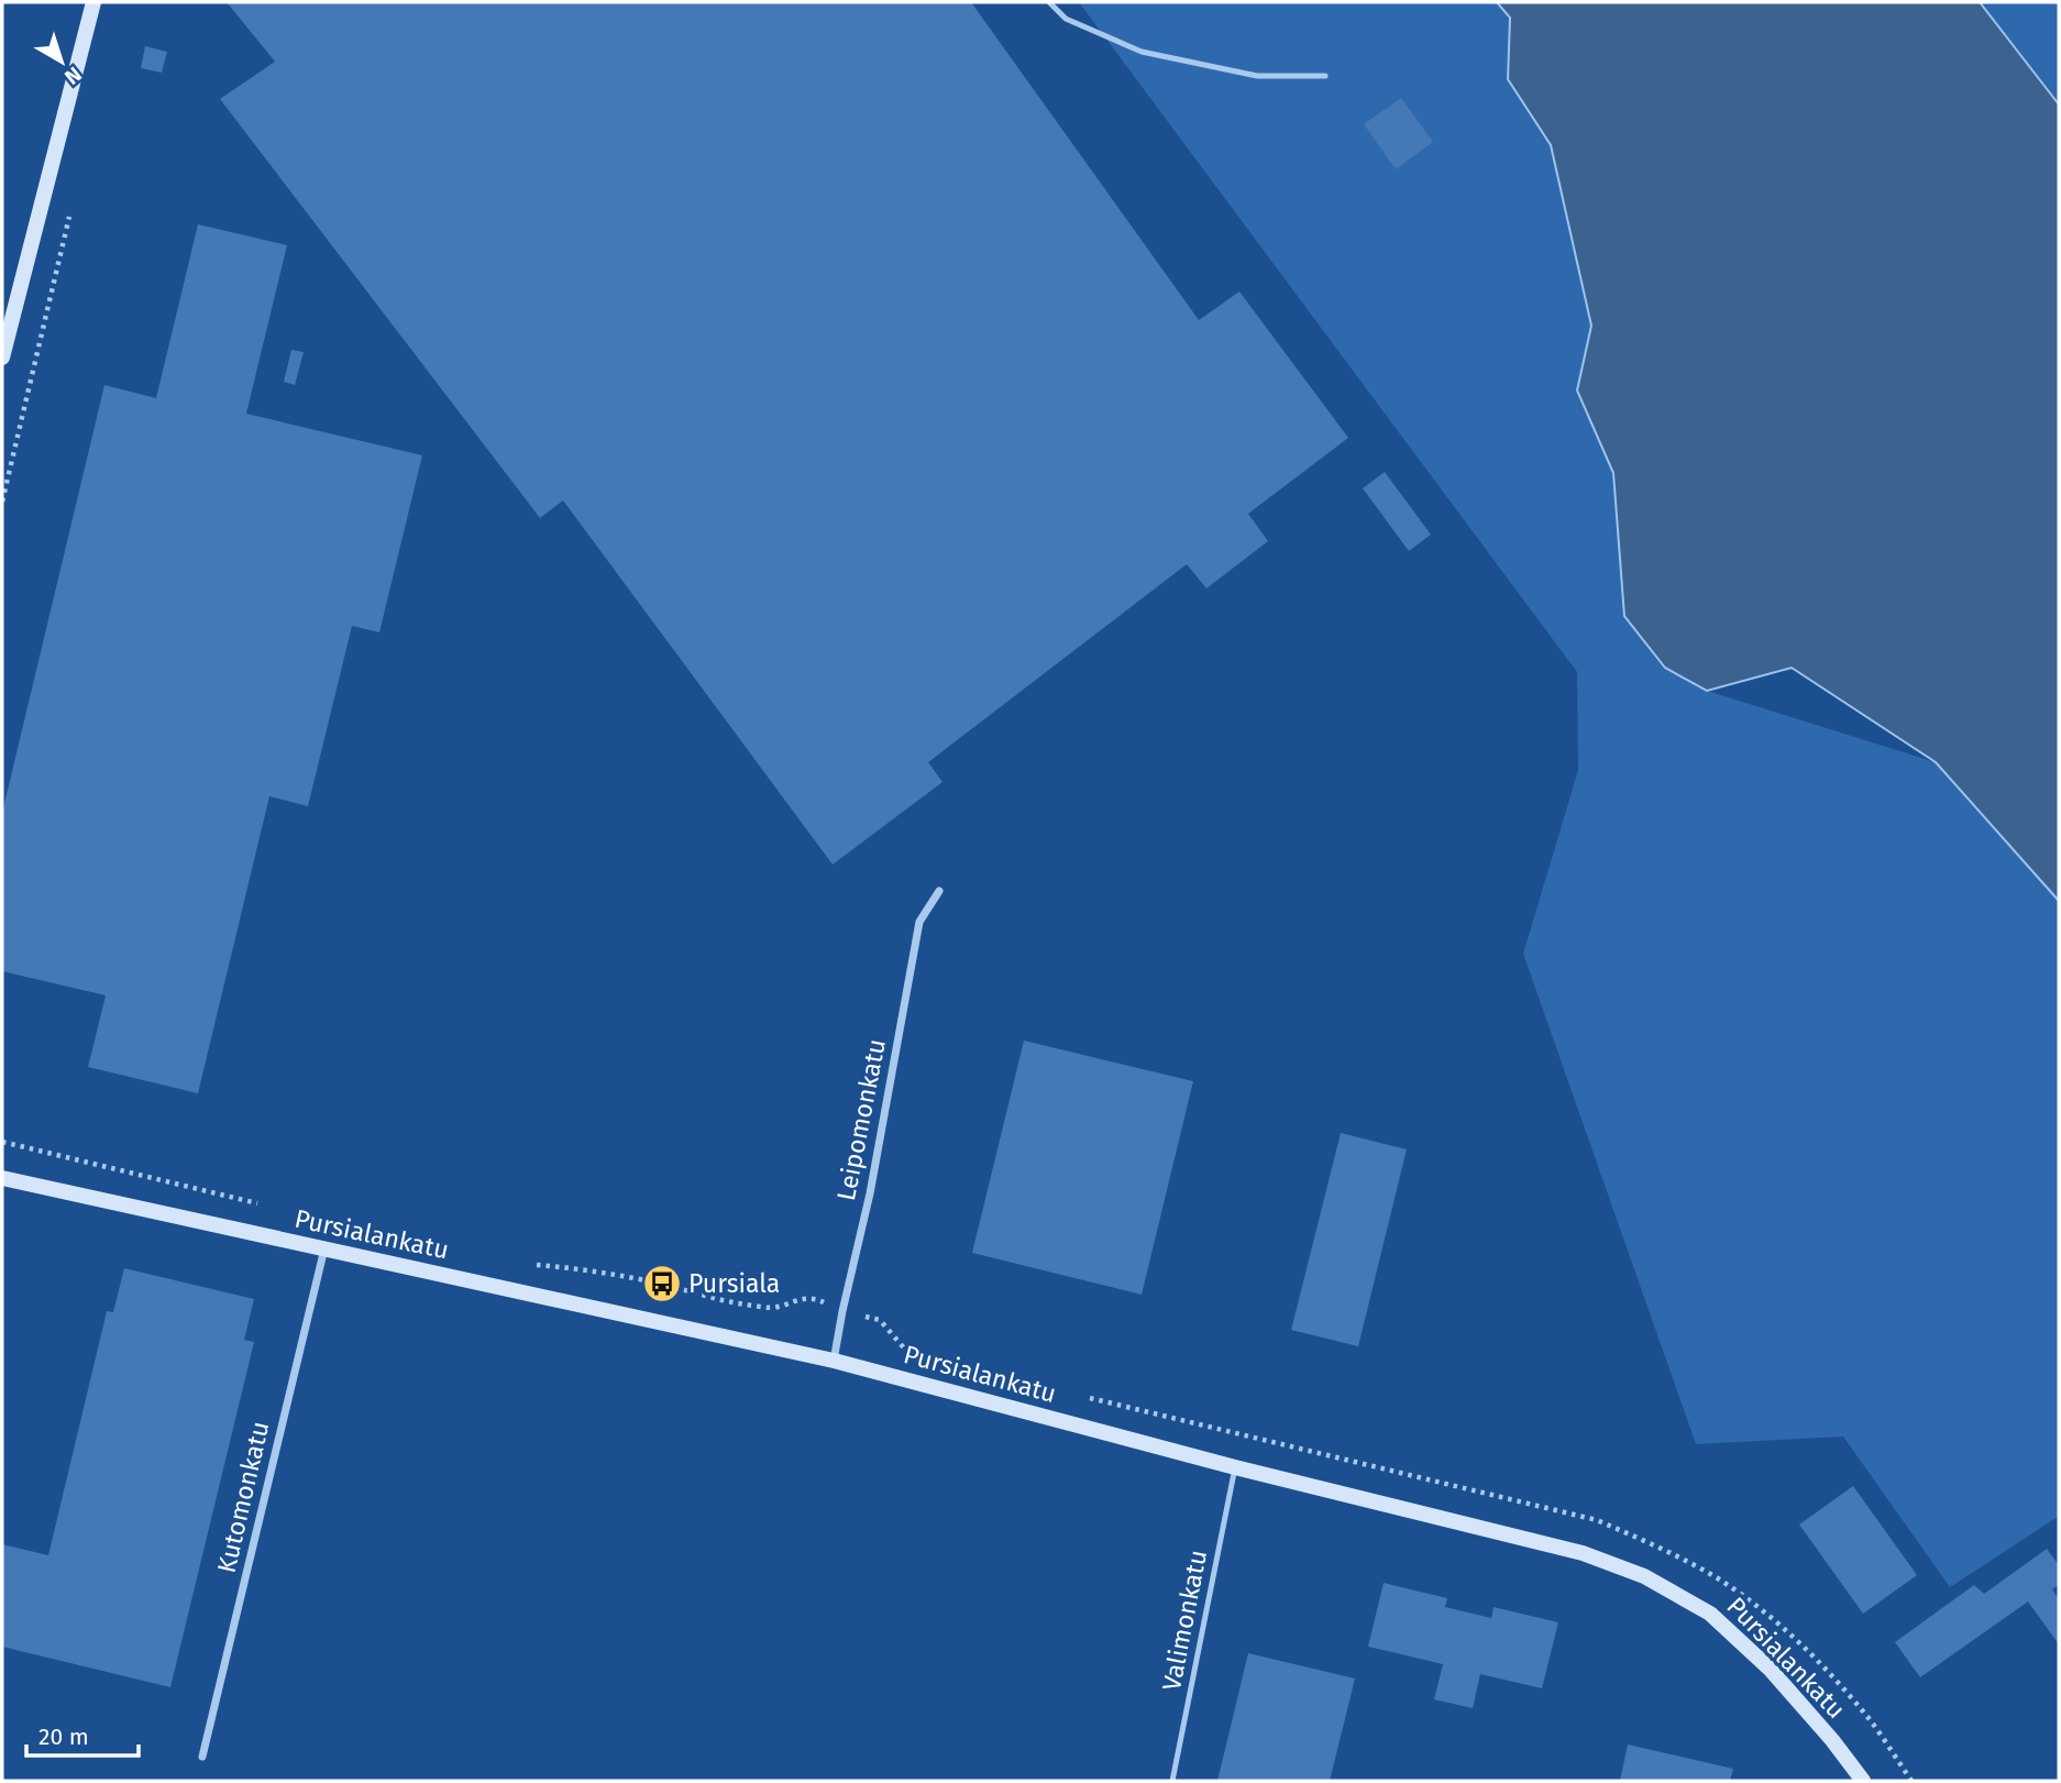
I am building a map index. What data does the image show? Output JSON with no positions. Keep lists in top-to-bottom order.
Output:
{
  "streets": {
    "street": ["Leipomonkatu", "Pursialankatu", "Kutomonkatu"],
    "lane": ["Valimonkatu"]
  },
  "crossings": [
    ["Leipomonkatu", "Pursialankatu"],
    ["Pursialankatu", "Kutomonkatu"],
    ["Pursialankatu", "Valimonkatu"]
  ],
  "places": {
    "bus stop": ["Pursiala"]
  },
  "scale_bar": "20 m",
  "north": "bottom right"
}
